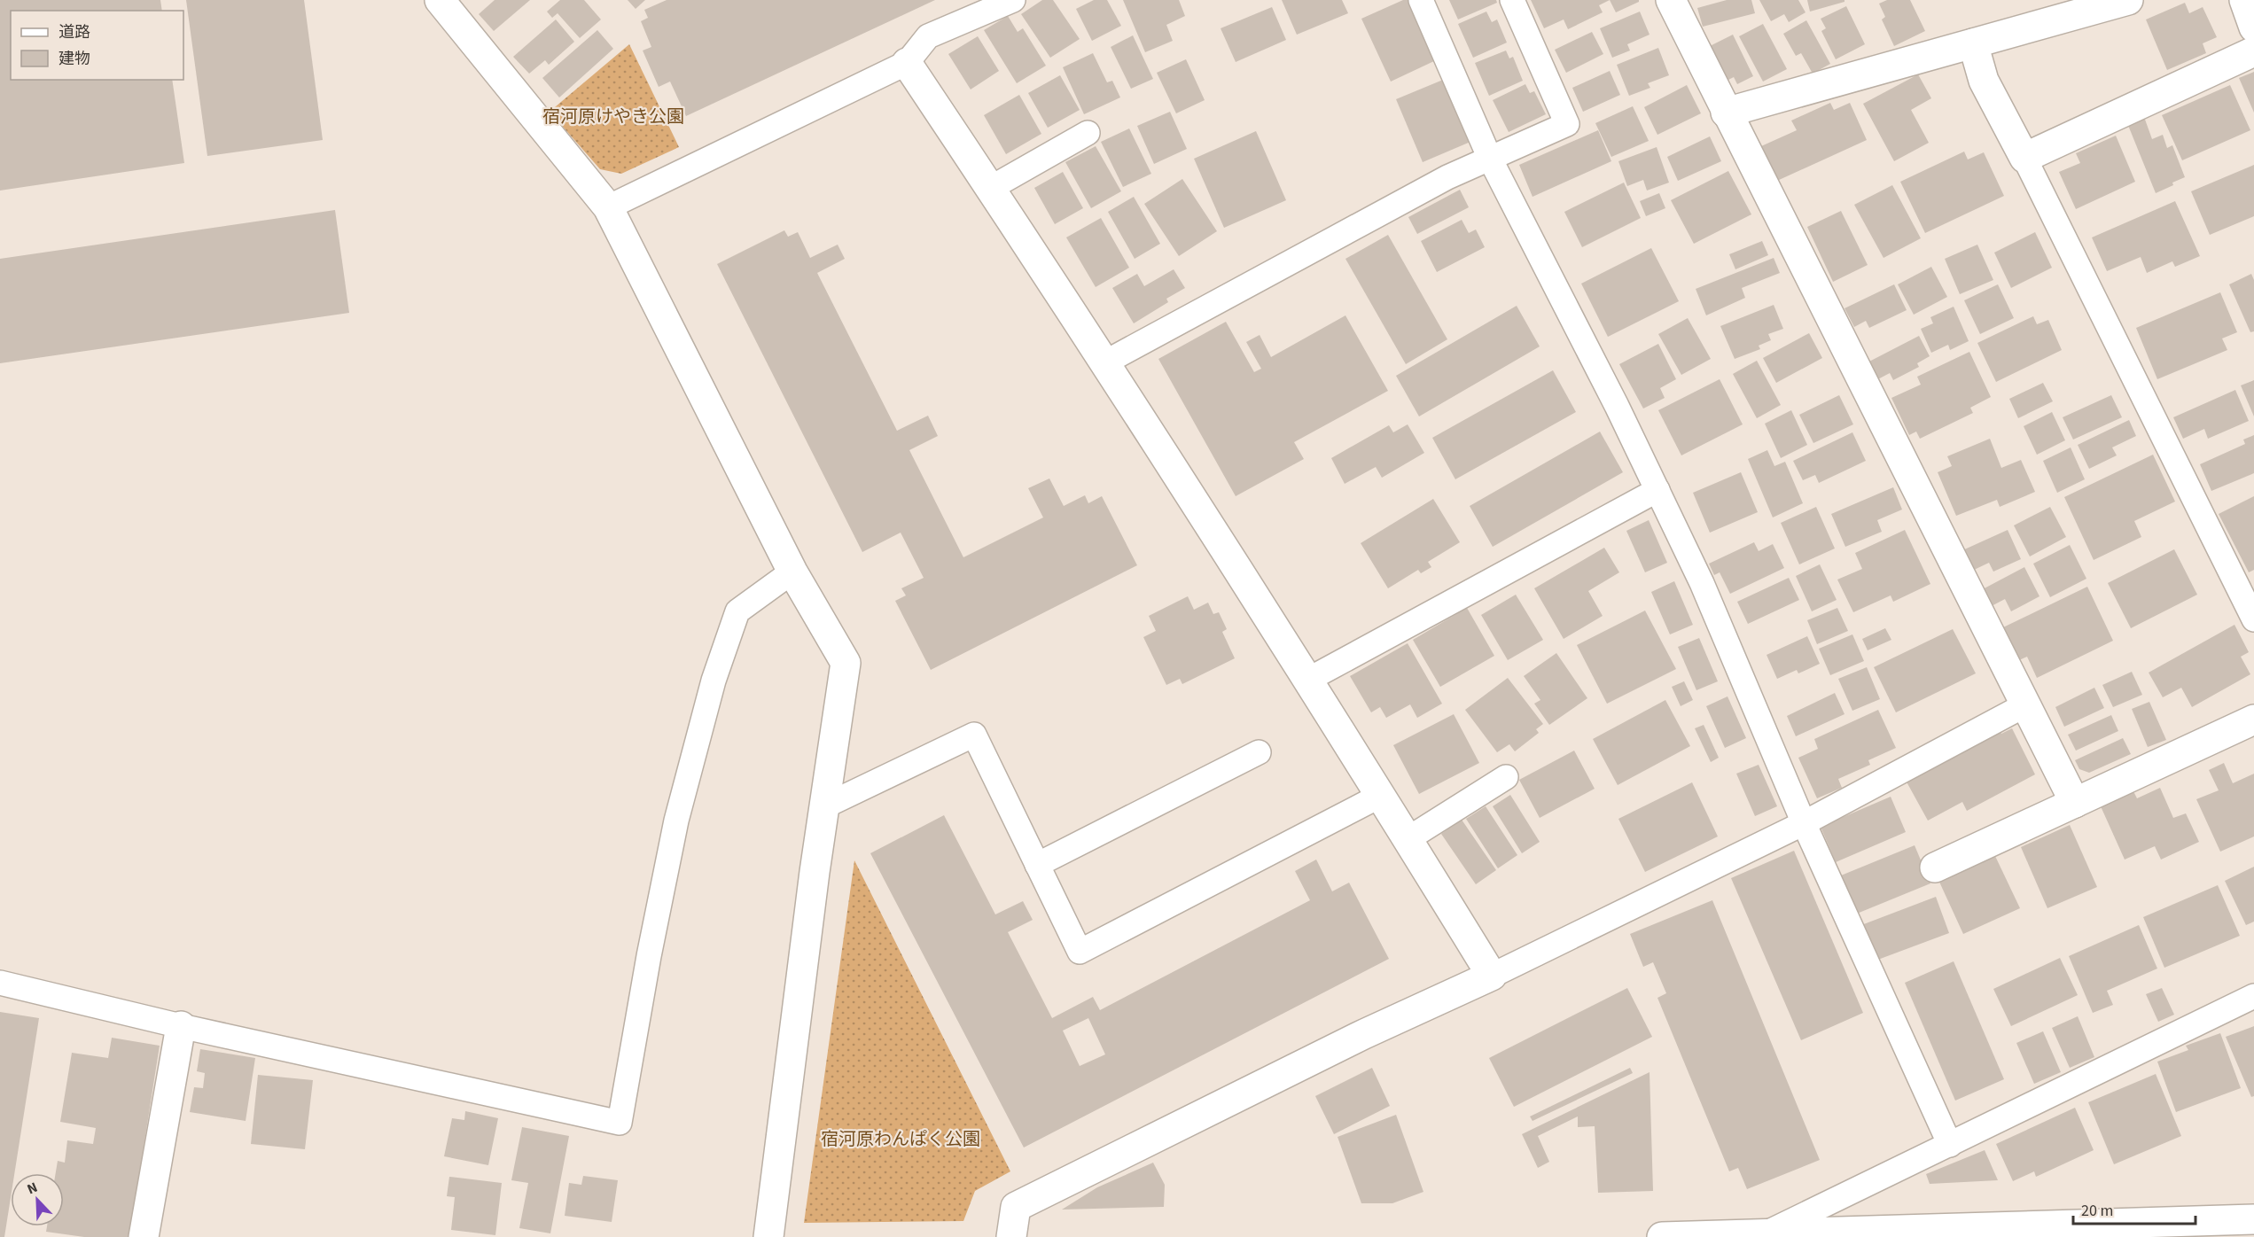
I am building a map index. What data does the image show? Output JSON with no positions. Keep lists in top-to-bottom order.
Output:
{
  "parks": ["宿河原けやき公園", "宿河原わんぱく公園"],
  "legend": ["道路", "建物"],
  "scale_bar": "20 m",
  "north": "top left"
}
